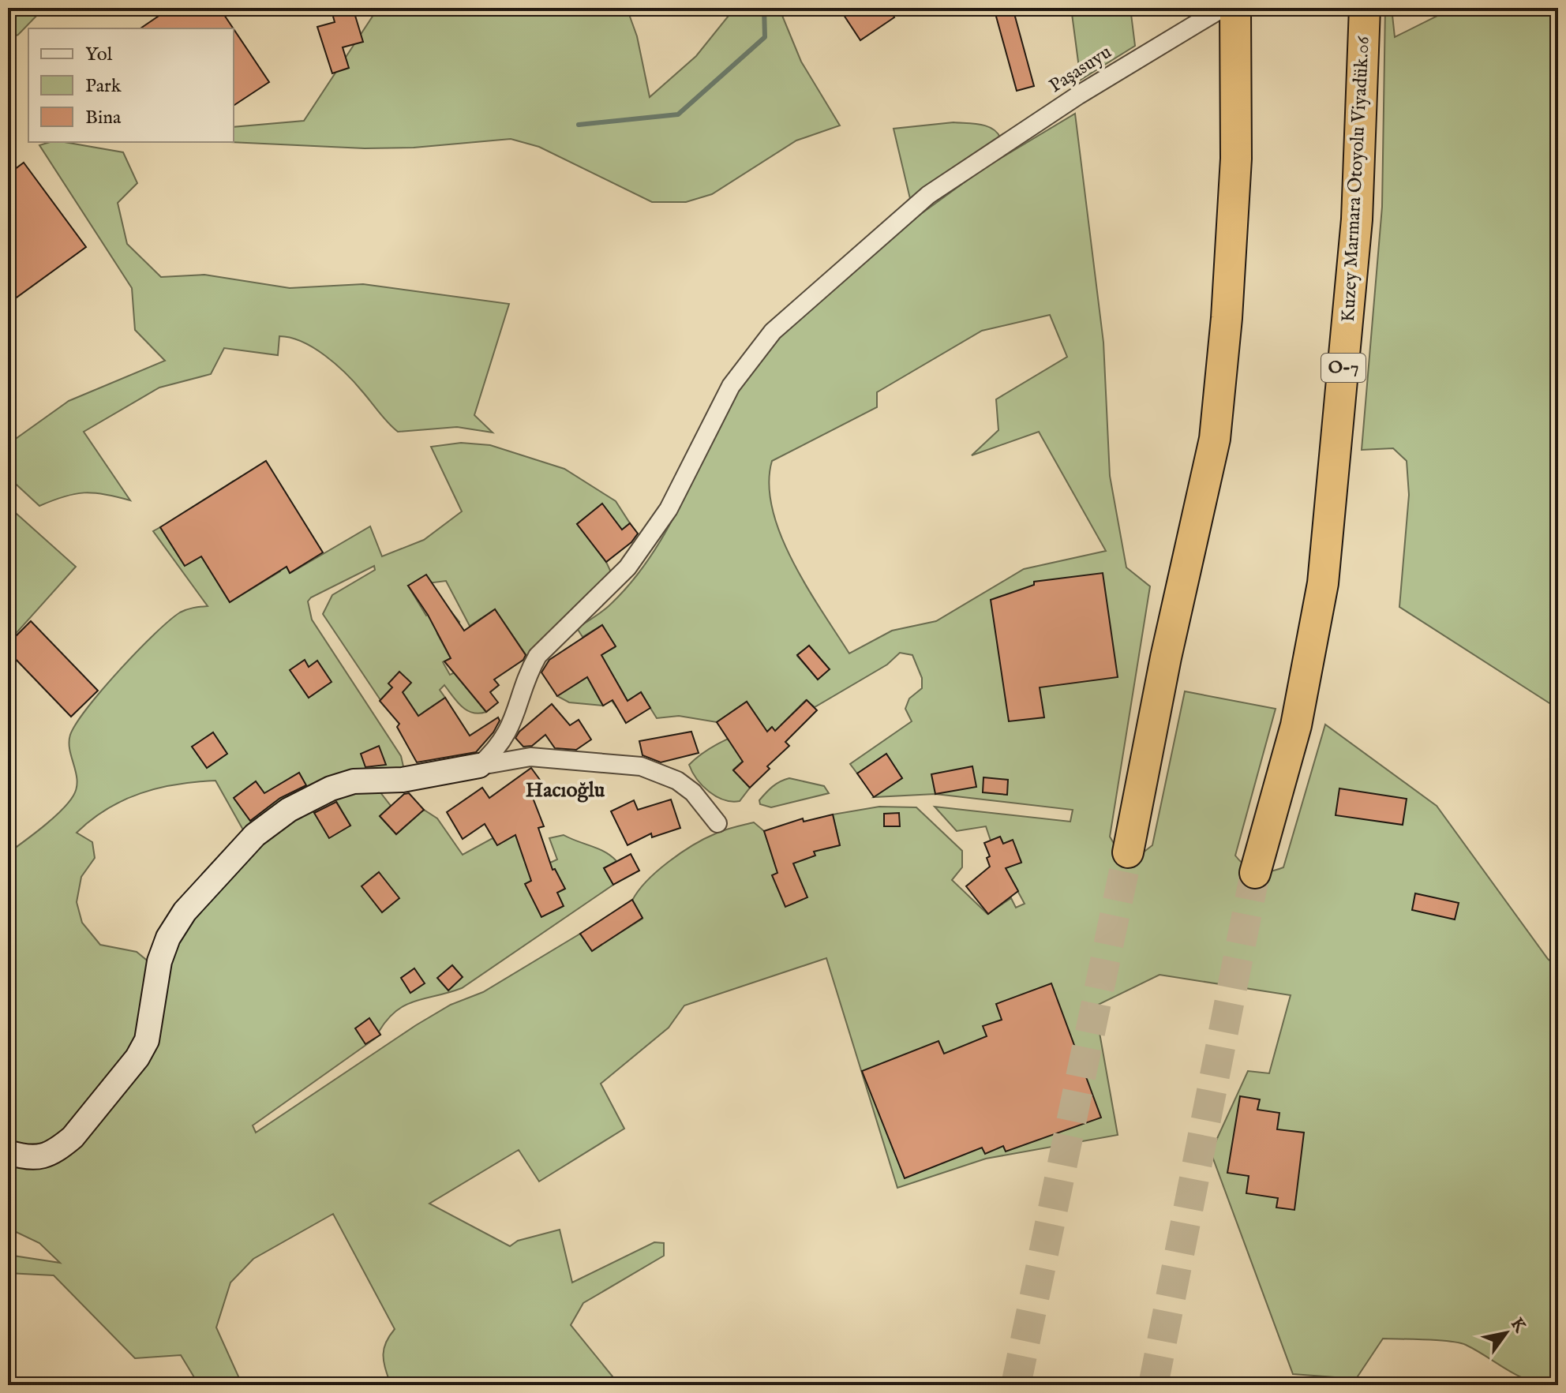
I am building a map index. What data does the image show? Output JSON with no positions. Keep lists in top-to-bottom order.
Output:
{
  "streets": {
    "highway": ["Kuzey Marmara Otoyolu Viyadük.06", "O-7"],
    "street": ["Paşasuyu"]
  },
  "districts": ["Hacıoğlu"],
  "legend": ["Yol", "Park", "Bina"],
  "north": "top right"
}
